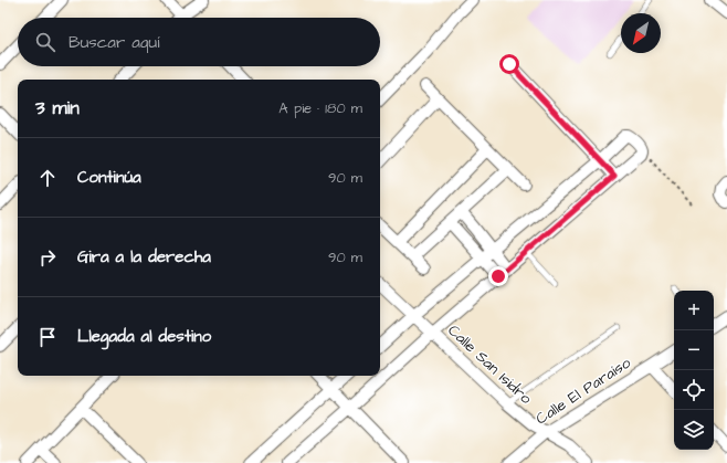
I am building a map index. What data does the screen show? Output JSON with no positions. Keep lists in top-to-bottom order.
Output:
{
  "streets": {
    "street": ["Calle San Isidro", "Calle El Paraíso"]
  },
  "crossings": [
    ["Calle San Isidro", "Calle El Paraíso"]
  ],
  "north": "bottom left",
  "page": {
    "search": "Buscar aquí",
    "heading": ["3 min", "A pie · 180 m"],
    "list": [
      ["Continúa", "90 m"],
      ["Gira a la derecha", "90 m"],
      "Llegada al destino"
    ],
    "map_buttons": ["+", "−"]
  }
}
